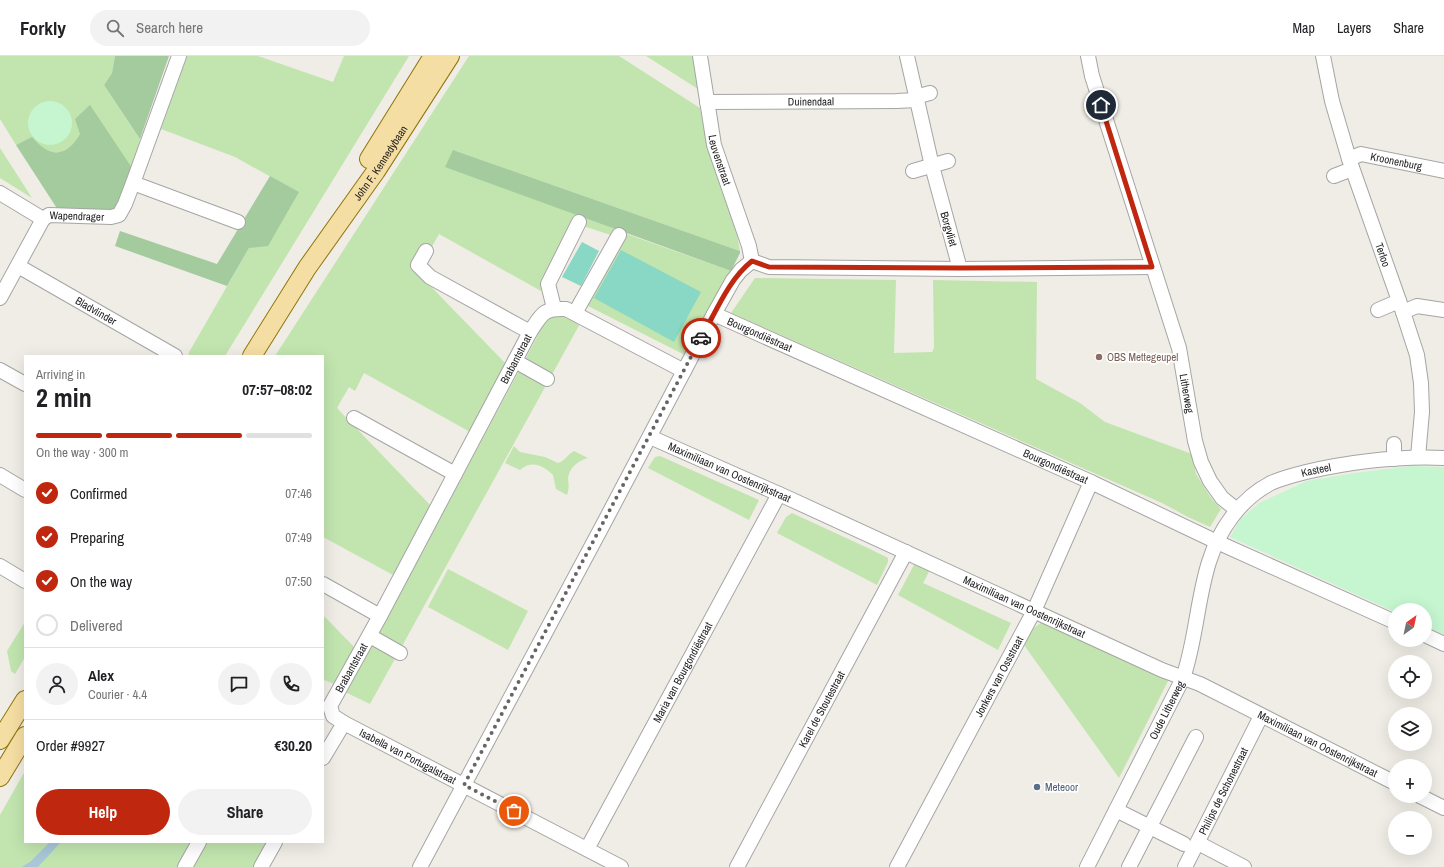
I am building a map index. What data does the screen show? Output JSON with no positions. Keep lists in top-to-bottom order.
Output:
{
  "streets": {
    "main road": ["John F. Kennedybaan"],
    "street": [
      "Duinendaal",
      "Leuvenstraat",
      "Kroonenburg",
      "Wapendrager",
      "Borgvliet",
      "Terloo",
      "Bladvlinder",
      "Bourgondiëstraat",
      "Brabantstraat",
      "Litherweg",
      "Kasteel",
      "Maximiliaan van Oostenrijkstraat",
      "Maria van Bourgondiëstraat",
      "Jonkers van Ossstraat",
      "Karel de Stoutestraat",
      "Oude Litherweg",
      "Isabella van Portugalstraat",
      "Philips de Schonestraat"
    ]
  },
  "crossings": [
    ["Duinendaal", "Leuvenstraat"],
    ["Duinendaal", "Borgvliet"],
    ["Kroonenburg", "Terloo"],
    ["Wapendrager", "Bladvlinder"],
    ["Terloo", "Kasteel"],
    ["Bourgondiëstraat", "Kasteel"],
    ["Bourgondiëstraat", "Jonkers van Ossstraat"],
    ["Bourgondiëstraat", "Oude Litherweg"],
    ["Brabantstraat", "Isabella van Portugalstraat"],
    ["Litherweg", "Kasteel"],
    ["Kasteel", "Oude Litherweg"],
    ["Maximiliaan van Oostenrijkstraat", "Maria van Bourgondiëstraat"],
    ["Maximiliaan van Oostenrijkstraat", "Jonkers van Ossstraat"],
    ["Maximiliaan van Oostenrijkstraat", "Karel de Stoutestraat"],
    ["Maximiliaan van Oostenrijkstraat", "Oude Litherweg"],
    ["Maximiliaan van Oostenrijkstraat", "Philips de Schonestraat"],
    ["Maria van Bourgondiëstraat", "Isabella van Portugalstraat"]
  ],
  "places": ["OBS Mettegeupel", "Meteoor"],
  "north": "top right",
  "page": {
    "header": "Forkly",
    "search": "Search here",
    "nav": ["Map", "Layers", "Share"],
    "heading": ["2 min", "Arriving in", "07:57–08:02"],
    "panel": [
      "Alex",
      "Courier · 4.4",
      "Order #9927",
      "€30.20"
    ],
    "bar": "On the way · 300 m",
    "list": [
      ["Confirmed", "07:46"],
      ["Preparing", "07:49"],
      ["On the way", "07:50"],
      "Delivered"
    ],
    "map_buttons": ["+", "−"],
    "buttons": ["Help", "Share"]
  }
}
